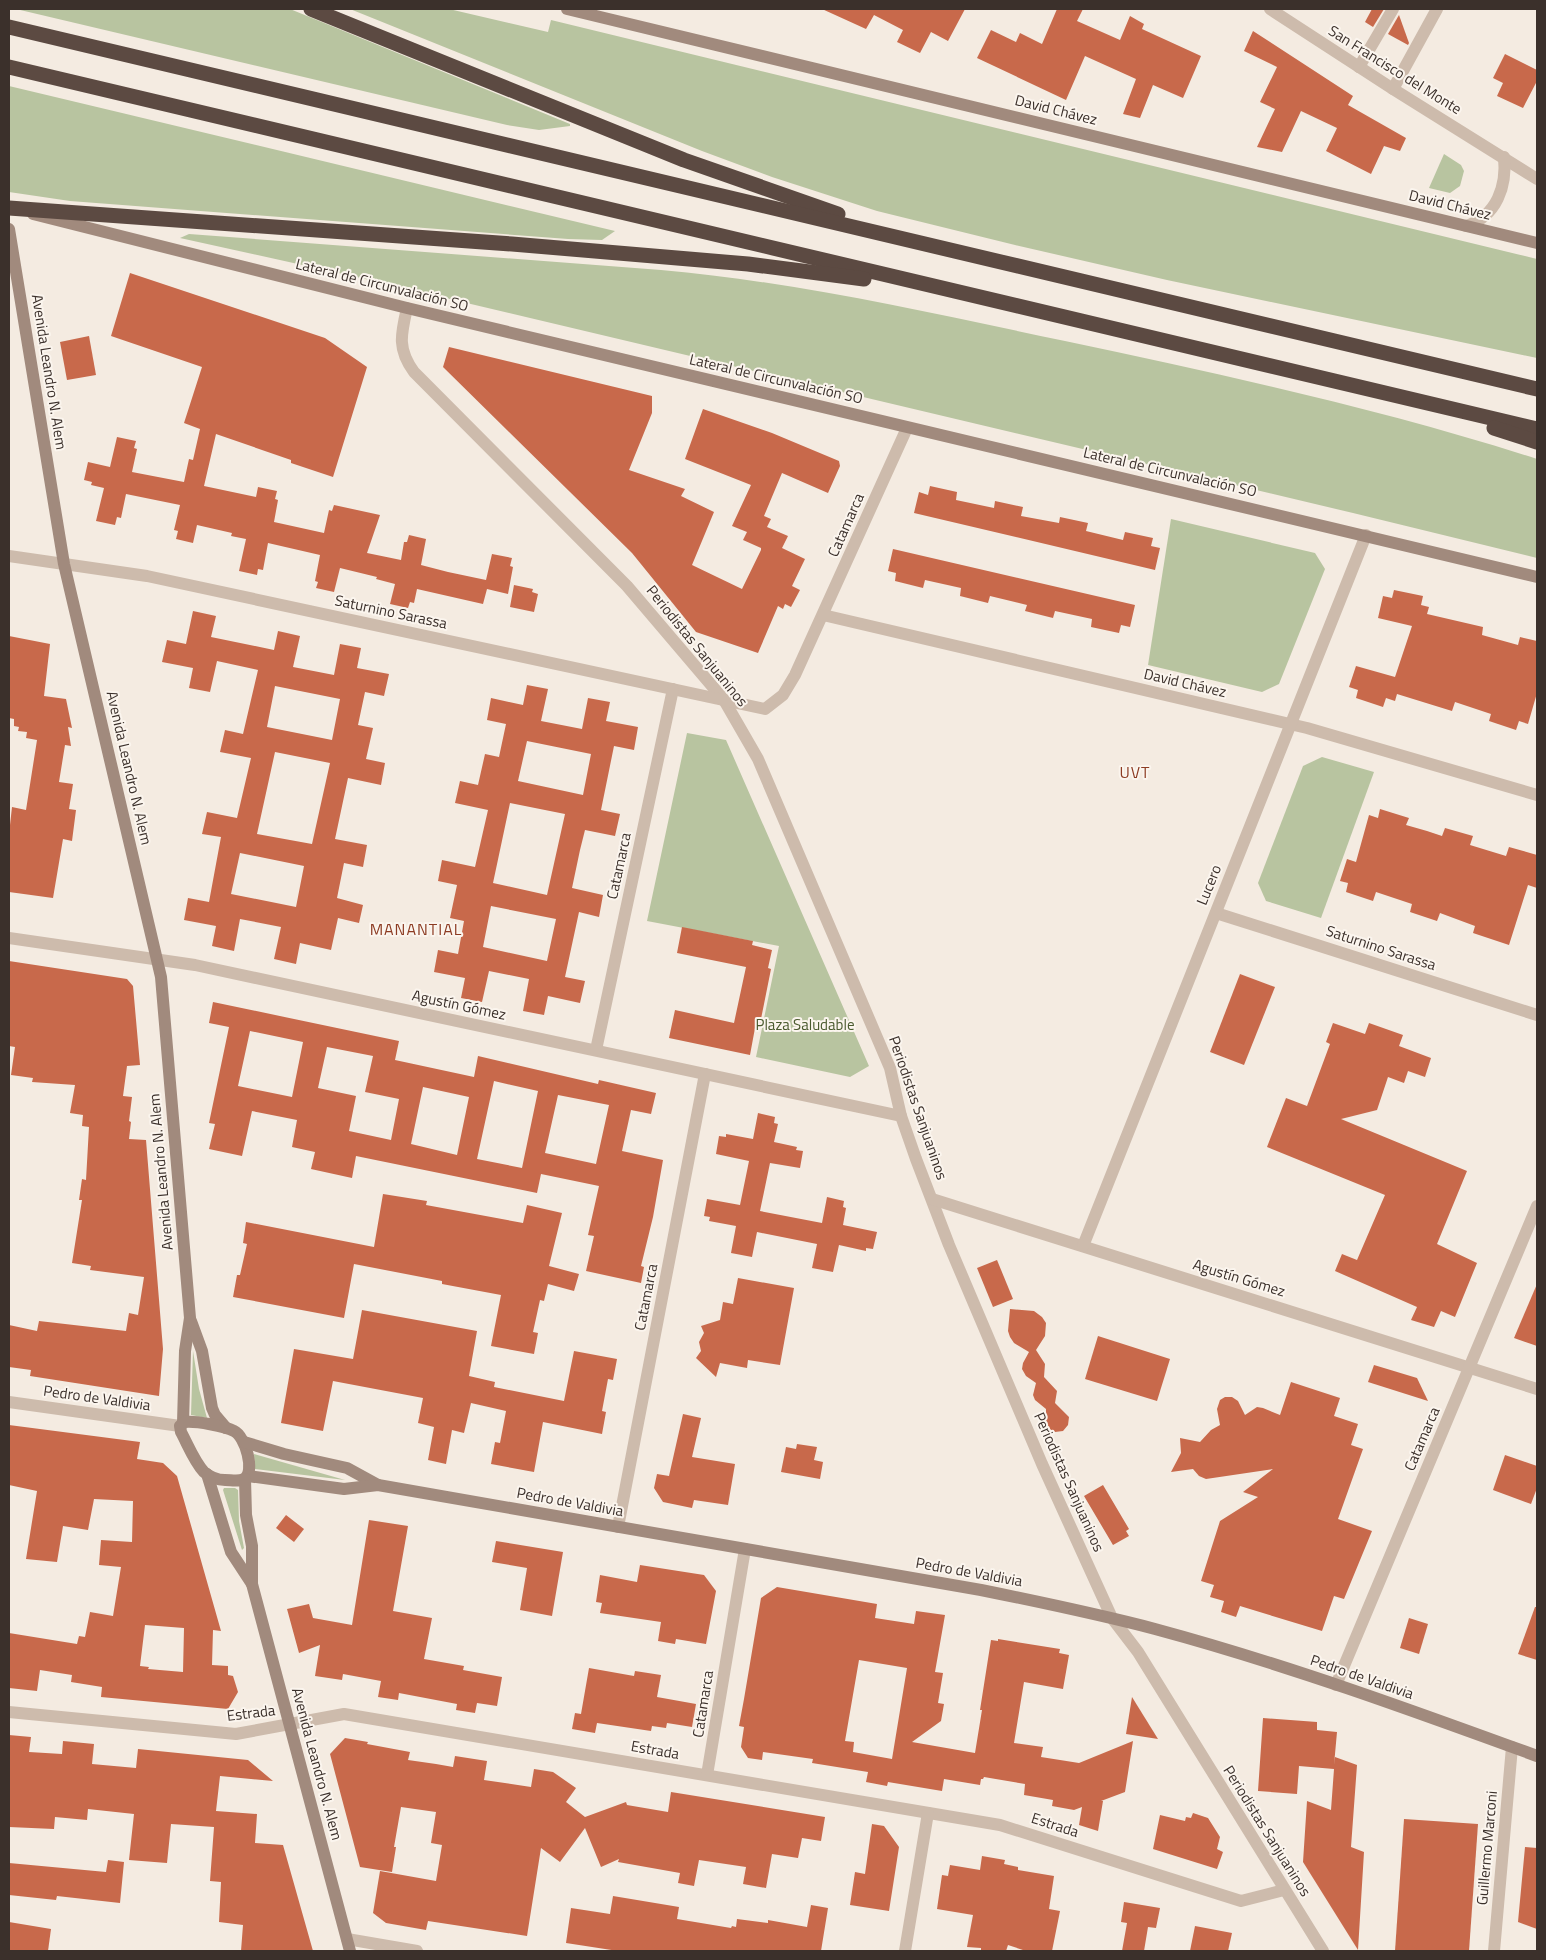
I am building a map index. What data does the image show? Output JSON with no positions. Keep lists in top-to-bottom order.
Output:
{
  "streets": {
    "street": [
      "San Francisco del Monte",
      "David Chávez",
      "Lateral de Circunvalación SO",
      "Avenida Leandro N. Alem",
      "Catamarca",
      "Saturnino Sarassa",
      "Periodistas Sanjuaninos",
      "Lucero",
      "Agustín Gómez",
      "Pedro de Valdivia",
      "Estrada",
      "Guillermo Marconi"
    ]
  },
  "crossings": [
    ["David Chávez", "Catamarca"],
    ["David Chávez", "Lucero"],
    ["Lateral de Circunvalación SO", "Catamarca"],
    ["Lateral de Circunvalación SO", "Periodistas Sanjuaninos"],
    ["Lateral de Circunvalación SO", "Lucero"],
    ["Avenida Leandro N. Alem", "Saturnino Sarassa"],
    ["Avenida Leandro N. Alem", "Agustín Gómez"],
    ["Avenida Leandro N. Alem", "Pedro de Valdivia"],
    ["Avenida Leandro N. Alem", "Estrada"],
    ["Catamarca", "Saturnino Sarassa"],
    ["Catamarca", "Agustín Gómez"],
    ["Catamarca", "Pedro de Valdivia"],
    ["Catamarca", "Estrada"],
    ["Saturnino Sarassa", "Periodistas Sanjuaninos"],
    ["Saturnino Sarassa", "Lucero"],
    ["Periodistas Sanjuaninos", "Agustín Gómez"],
    ["Periodistas Sanjuaninos", "Pedro de Valdivia"],
    ["Periodistas Sanjuaninos", "Estrada"],
    ["Lucero", "Agustín Gómez"],
    ["Pedro de Valdivia", "Guillermo Marconi"]
  ],
  "districts": ["UVT", "MANANTIAL"],
  "parks": ["Plaza Saludable"]
}
